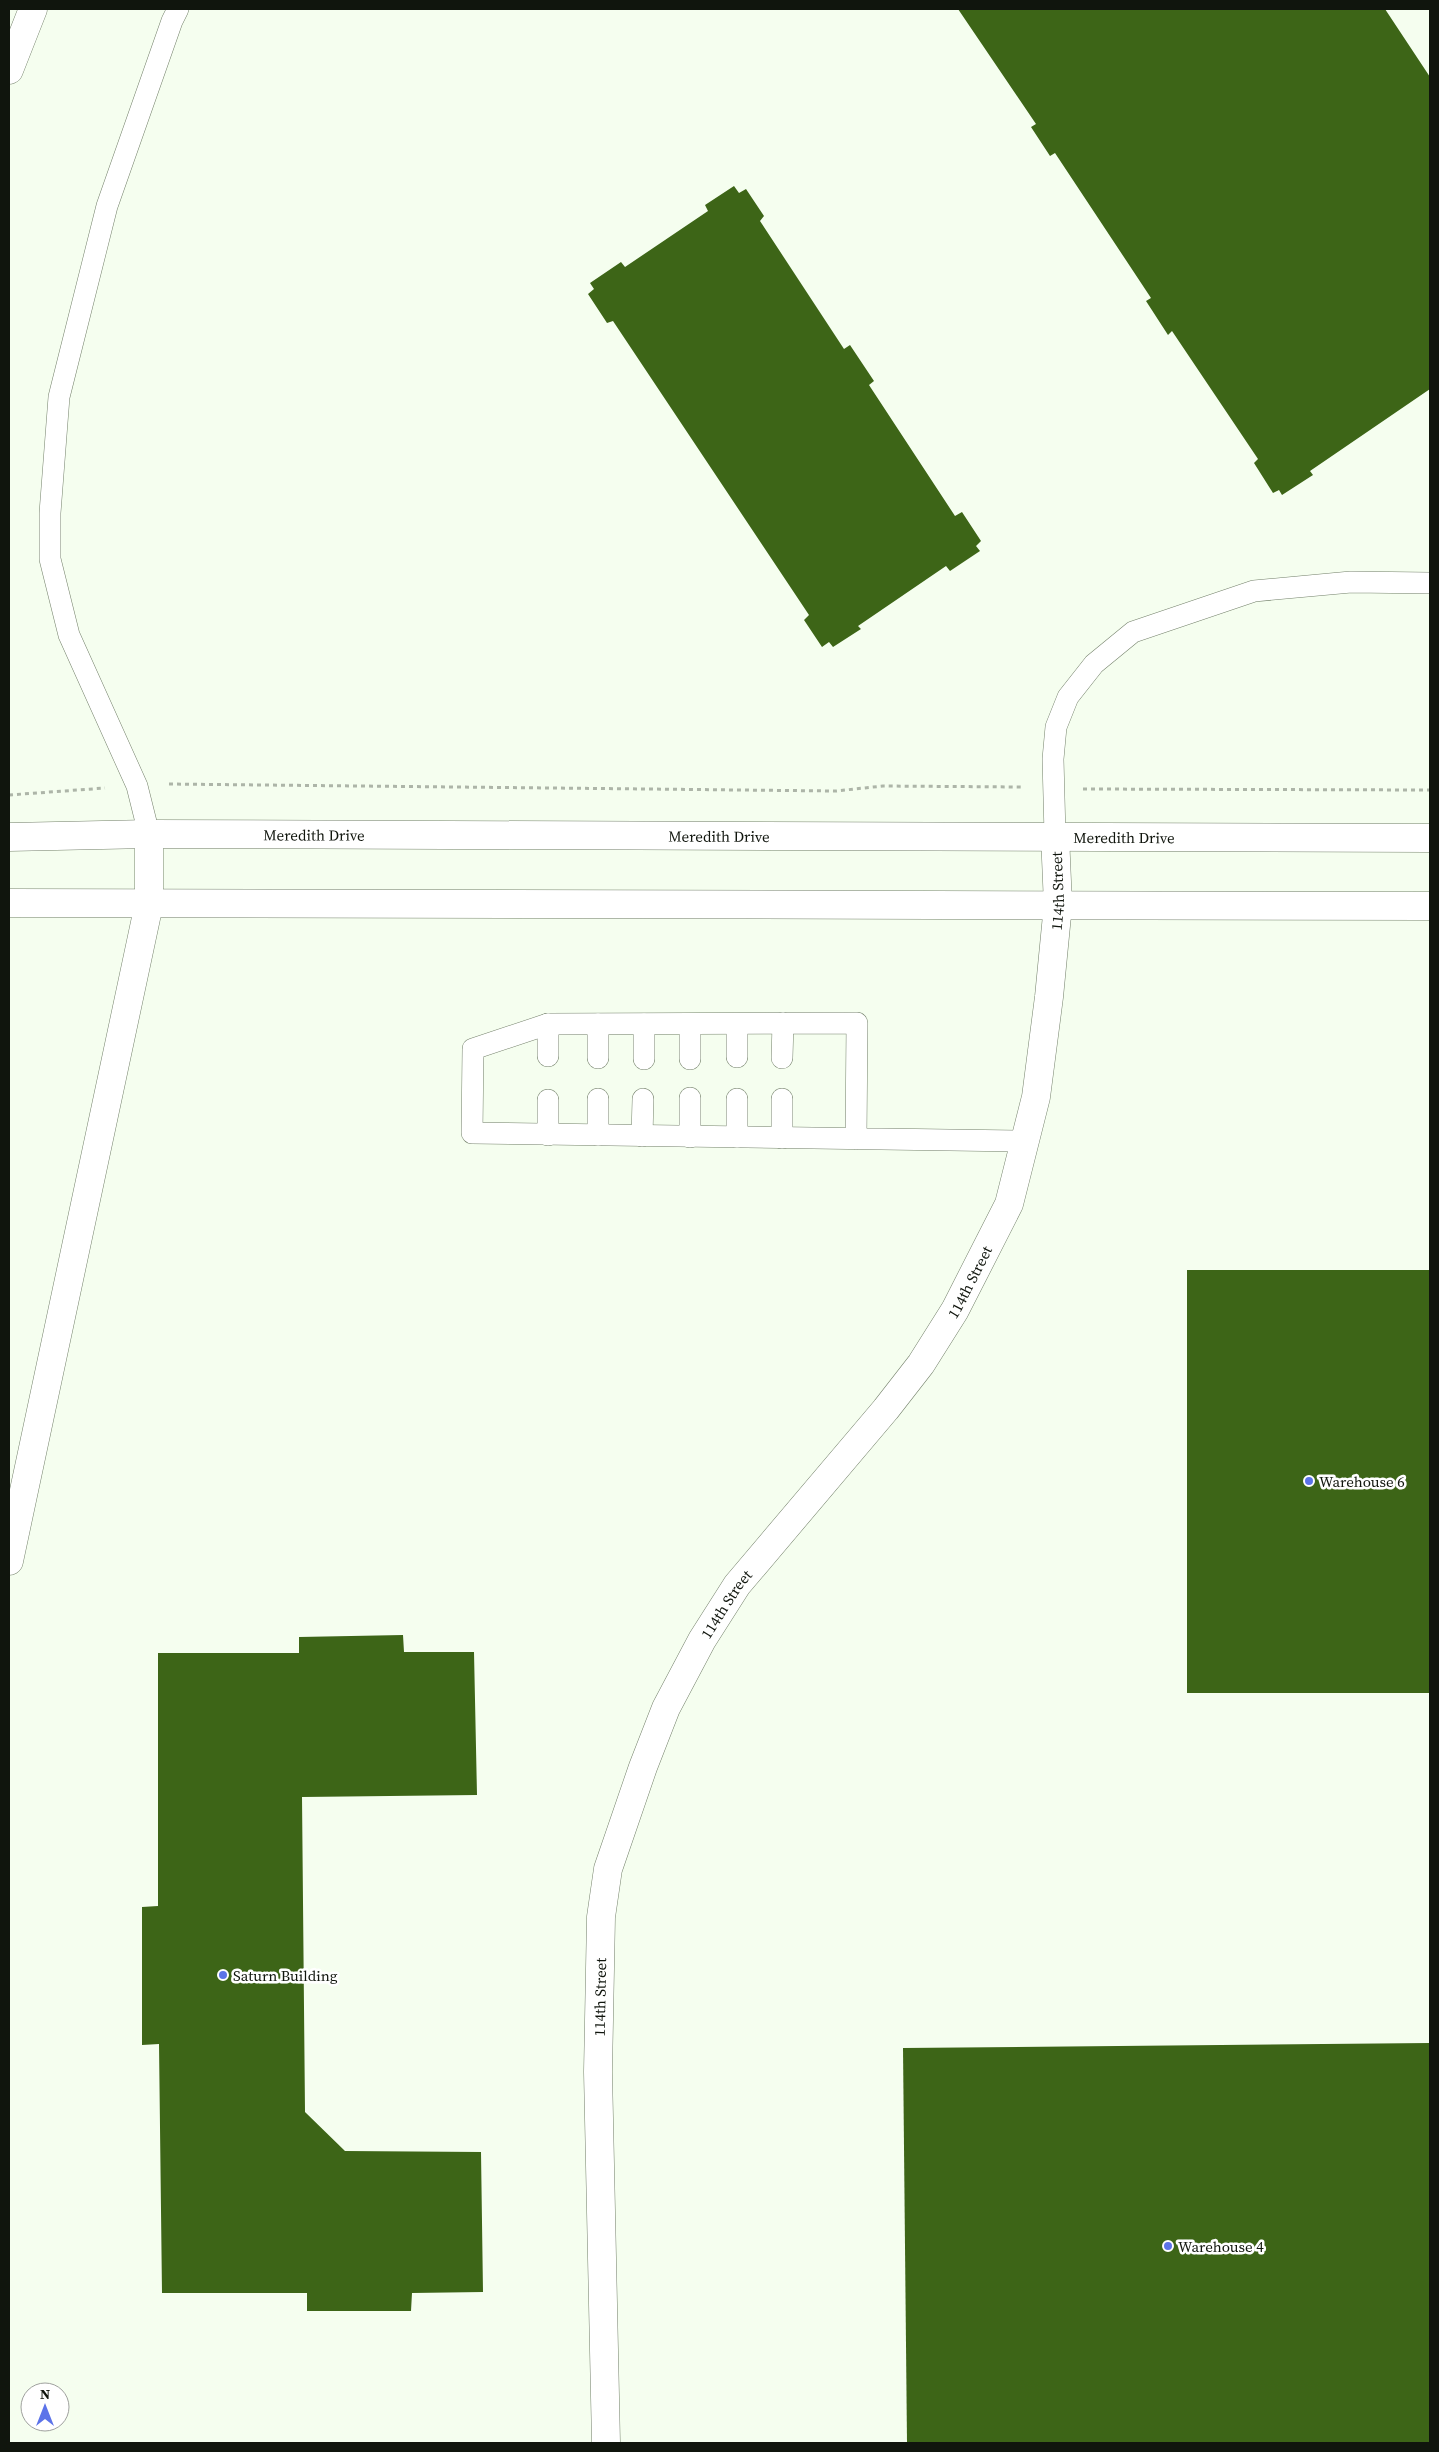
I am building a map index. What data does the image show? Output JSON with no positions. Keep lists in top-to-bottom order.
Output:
{
  "streets": {
    "main road": ["Meredith Drive", "114th Street"]
  },
  "crossings": [
    ["Meredith Drive", "114th Street"]
  ],
  "places": ["Warehouse 6", "Saturn Building", "Warehouse 4"],
  "north": "top"
}
